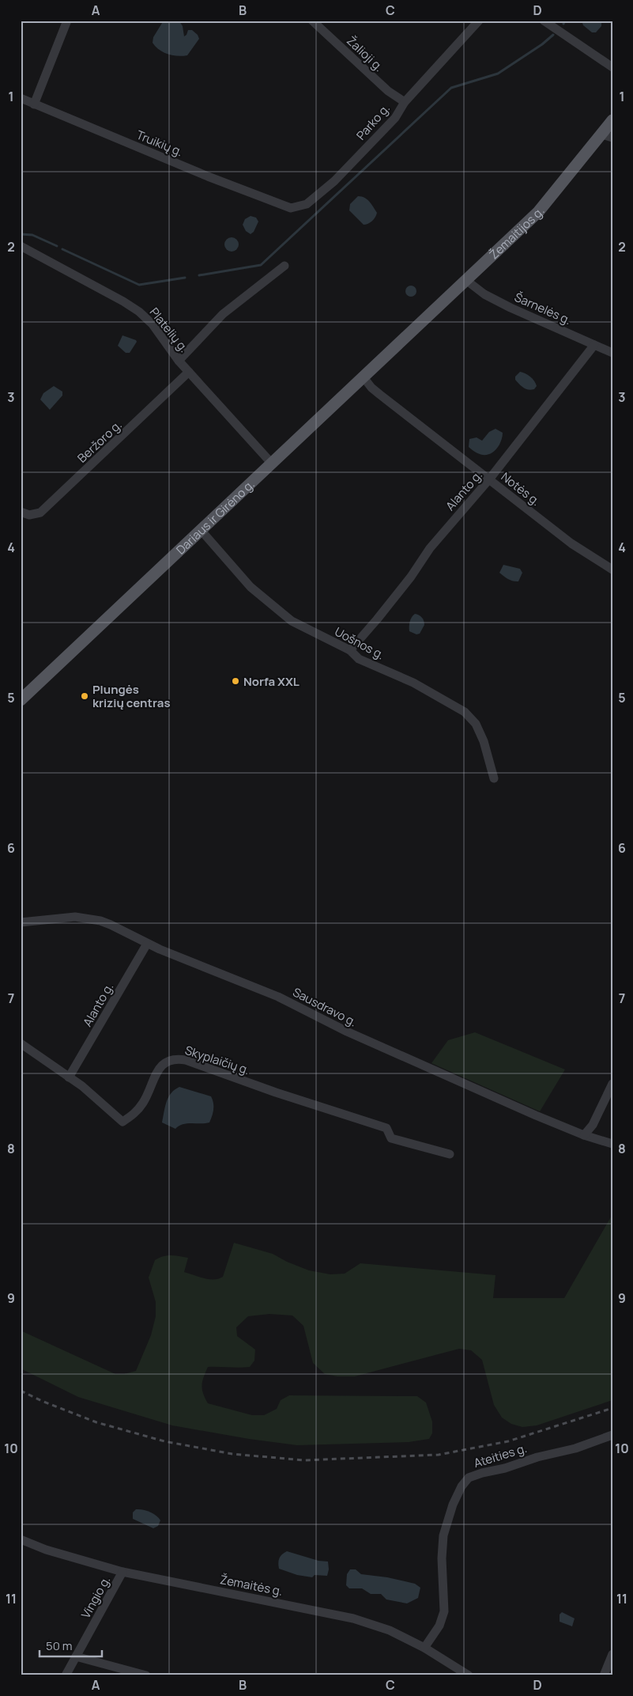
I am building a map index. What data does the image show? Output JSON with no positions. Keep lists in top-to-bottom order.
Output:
{
  "streets": {
    "main road": ["Žemaitijos g.", "Dariaus ir Girėno g."],
    "street": [
      "Žalioji g.",
      "Parko g.",
      "Truikių g.",
      "Šarnelės g.",
      "Platelių g.",
      "Beržoro g.",
      "Notės g.",
      "Alanto g.",
      "Uošnos g.",
      "Sausdravo g.",
      "Skyplaičių g.",
      "Ateities g.",
      "Žemaitės g.",
      "Vingio g."
    ]
  },
  "crossings": [
    ["Žalioji g.", "Parko g."],
    ["Parko g.", "Truikių g."],
    ["Žemaitijos g.", "Šarnelės g."],
    ["Žemaitijos g.", "Dariaus ir Girėno g."],
    ["Šarnelės g.", "Alanto g."],
    ["Platelių g.", "Beržoro g."],
    ["Platelių g.", "Dariaus ir Girėno g."],
    ["Notės g.", "Alanto g."],
    ["Notės g.", "Dariaus ir Girėno g."],
    ["Alanto g.", "Uošnos g."],
    ["Alanto g.", "Sausdravo g."],
    ["Alanto g.", "Skyplaičių g."],
    ["Dariaus ir Girėno g.", "Uošnos g."],
    ["Ateities g.", "Žemaitės g."],
    ["Žemaitės g.", "Vingio g."]
  ],
  "places": ["Norfa XXL", "Plungės krizių centras"],
  "scale_bar": "50 m",
  "grid": {
    "columns": [
      "A",
      "B",
      "C",
      "D"
    ],
    "rows": [
      "1",
      "2",
      "3",
      "4",
      "5",
      "6",
      "7",
      "8",
      "9",
      "10",
      "11"
    ]
  }
}
